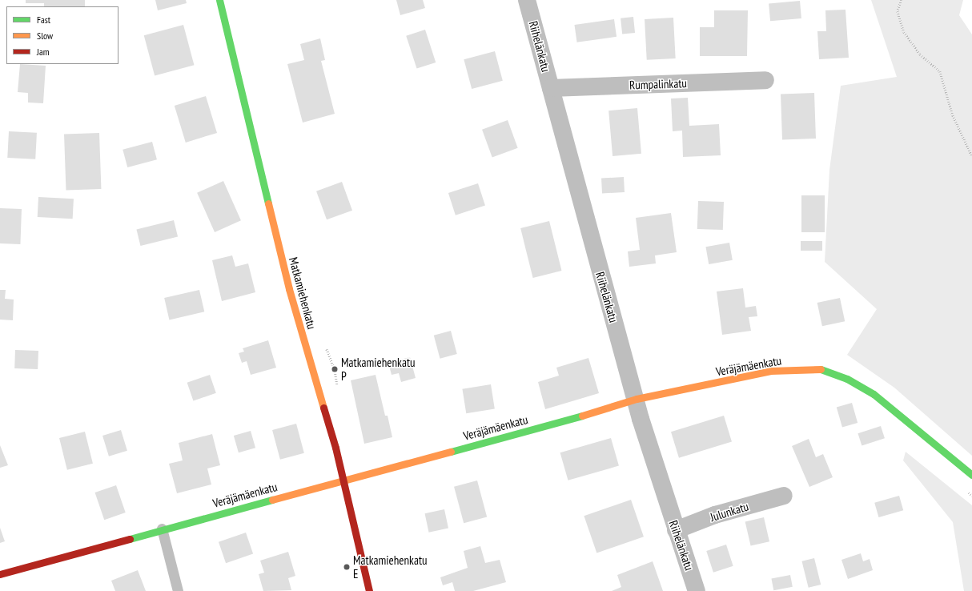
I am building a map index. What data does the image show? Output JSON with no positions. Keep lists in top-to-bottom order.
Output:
{
  "streets": {
    "street": [
      "Riihelänkatu",
      "Rumpalinkatu",
      "Matkamiehenkatu",
      "Veräjämäenkatu",
      "Julunkatu"
    ]
  },
  "crossings": [
    ["Riihelänkatu", "Rumpalinkatu"],
    ["Riihelänkatu", "Veräjämäenkatu"],
    ["Riihelänkatu", "Julunkatu"],
    ["Matkamiehenkatu", "Veräjämäenkatu"]
  ],
  "places": ["Matkamiehenkatu P", "Matkamiehenkatu E"],
  "legend": ["Fast", "Slow", "Jam"]
}
